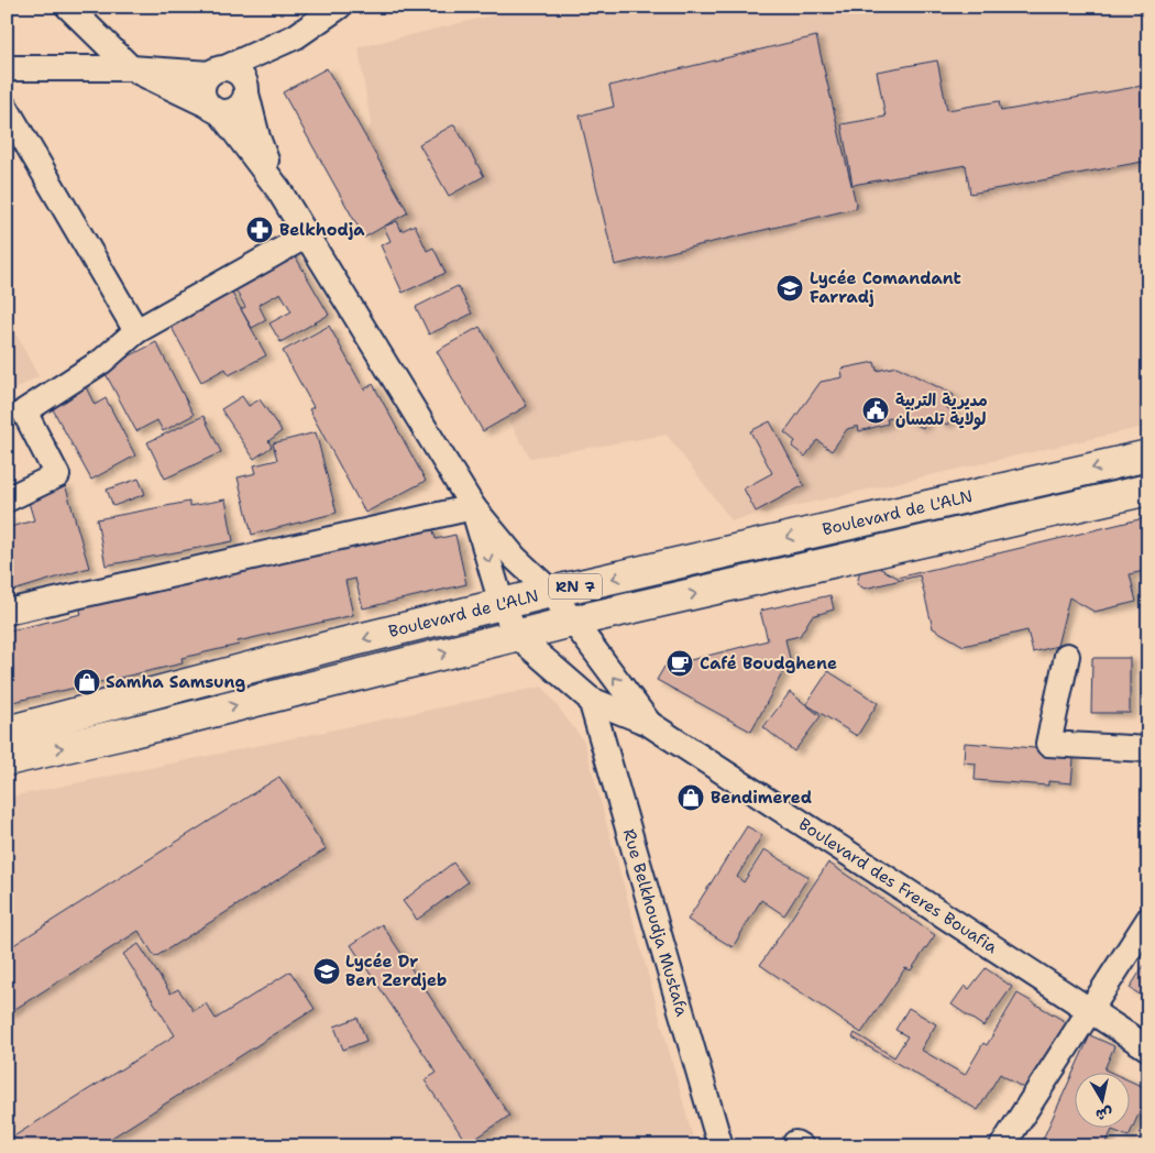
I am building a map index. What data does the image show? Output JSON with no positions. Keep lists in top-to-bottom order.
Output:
{
  "streets": {
    "main road": ["Boulevard de L'ALN", "RN 7"],
    "street": ["Boulevard des Freres Bouafia", "Rue Belkhoudja Mustafa"]
  },
  "places": {
    "pharmacy": ["Belkhodja"],
    "school or university": ["Lycée Comandant Farradj", "Lycée Dr Ben Zerdjeb"],
    "public building": ["مديرية التربية لولاية تلمسان"],
    "cafe": ["Café Boudghene"],
    "shop": ["Samha Samsung", "Bendimered"]
  },
  "north": "bottom"
}
